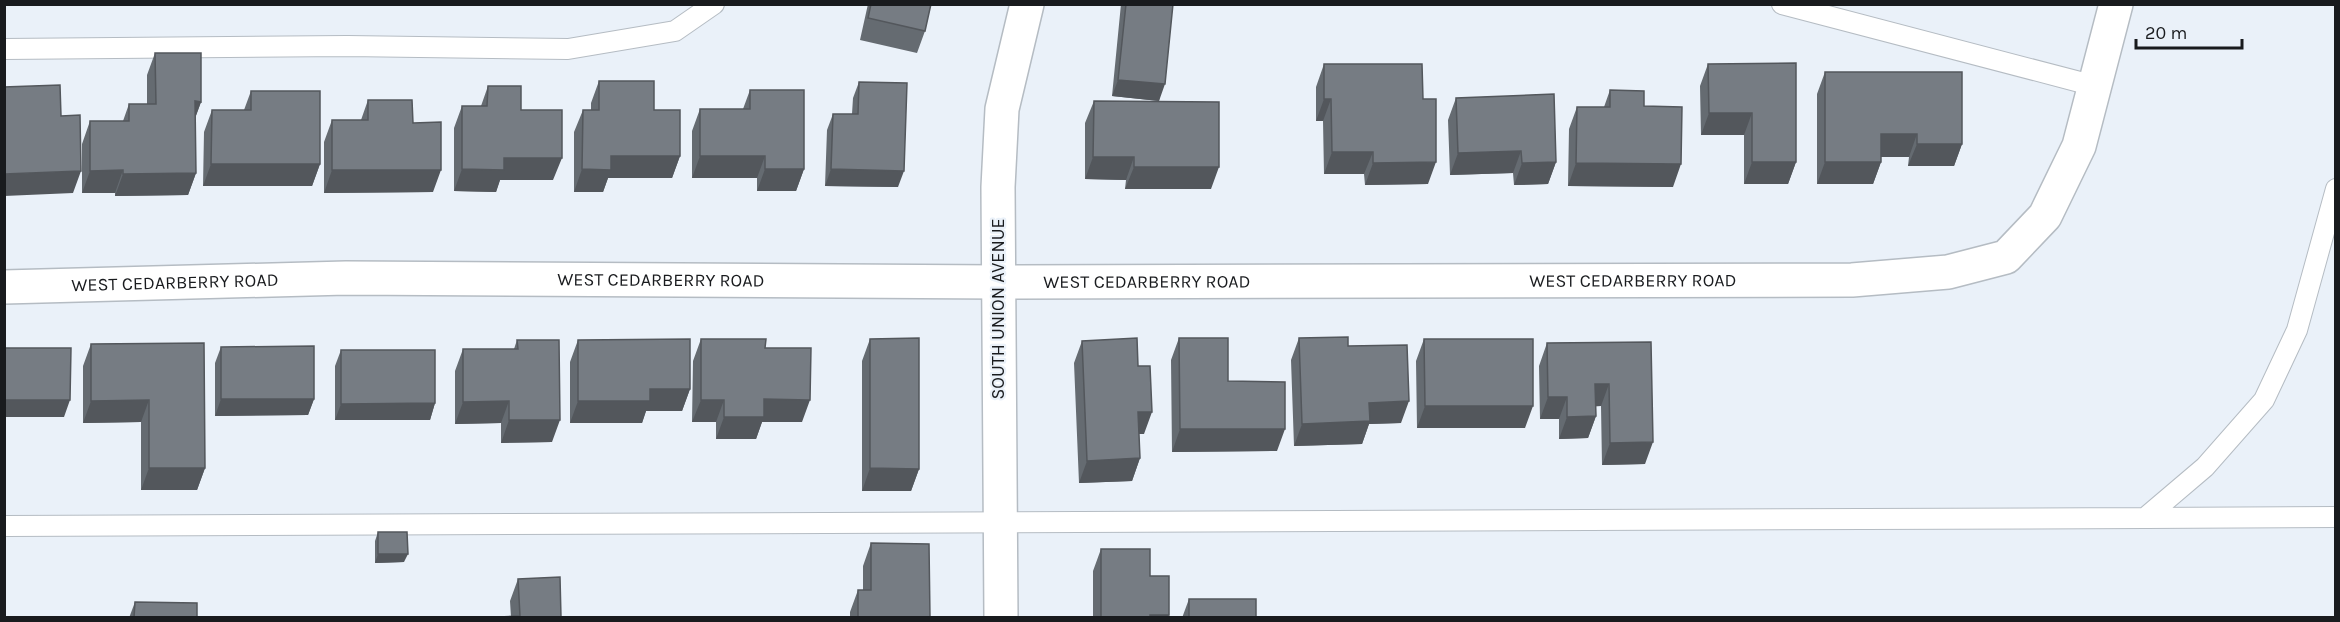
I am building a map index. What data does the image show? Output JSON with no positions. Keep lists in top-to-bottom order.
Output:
{
  "streets": {
    "street": ["WEST CEDARBERRY ROAD", "SOUTH UNION AVENUE"]
  },
  "crossings": [
    ["WEST CEDARBERRY ROAD", "SOUTH UNION AVENUE"]
  ],
  "scale_bar": "20 m"
}
